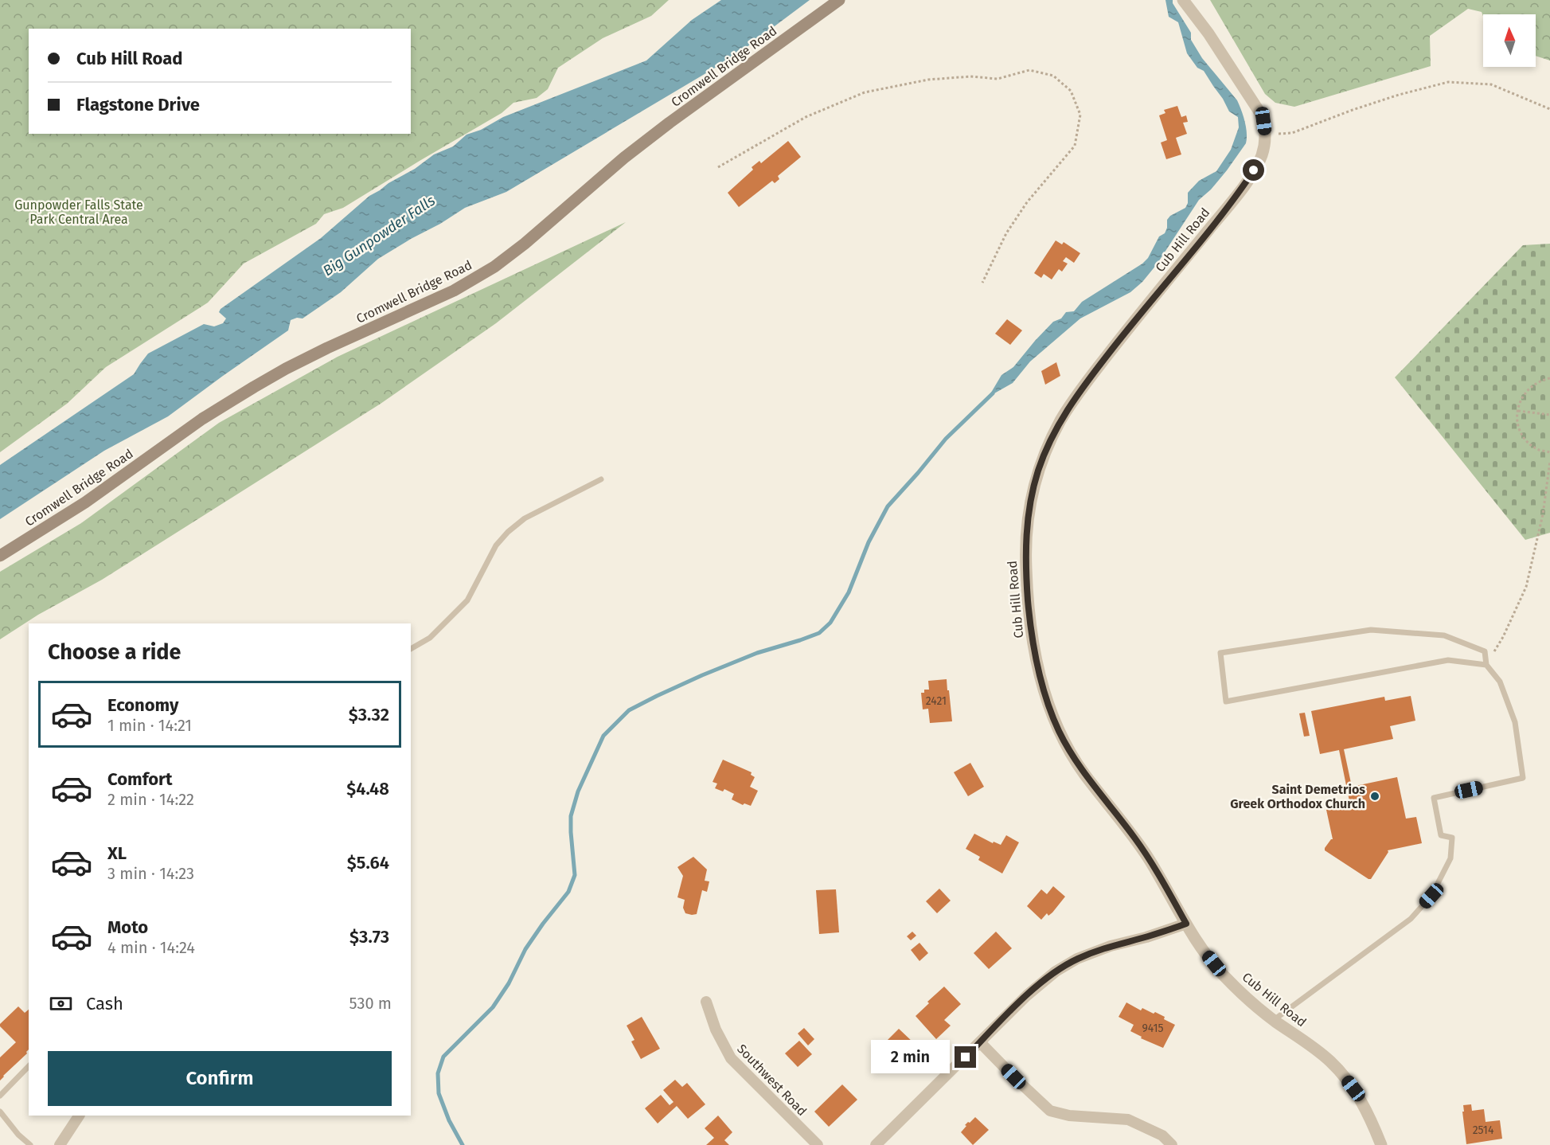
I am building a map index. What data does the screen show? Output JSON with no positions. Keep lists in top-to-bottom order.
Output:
{
  "streets": {
    "main road": ["Cromwell Bridge Road"],
    "street": ["Cub Hill Road", "Southwest Road"]
  },
  "water": ["Big Gunpowder Falls"],
  "parks": ["Gunpowder Falls State Park Central Area"],
  "places": ["Saint Demetrios Greek Orthodox Church"],
  "house_numbers": ["2421", "9415", "2514"],
  "north": "top",
  "page": {
    "banner": ["Cub Hill Road", "Flagstone Drive"],
    "heading": "Choose a ride",
    "list": [
      {
        "name": "Economy",
        "note": "1 min · 14:21",
        "value": "$3.32"
      },
      {
        "name": "Comfort",
        "note": "2 min · 14:22",
        "value": "$4.48"
      },
      {
        "name": "XL",
        "note": "3 min · 14:23",
        "value": "$5.64"
      },
      {
        "name": "Moto",
        "note": "4 min · 14:24",
        "value": "$3.73"
      }
    ],
    "pay": ["Cash", "530 m"],
    "bubble": "2 min",
    "buttons": "Confirm"
  }
}
